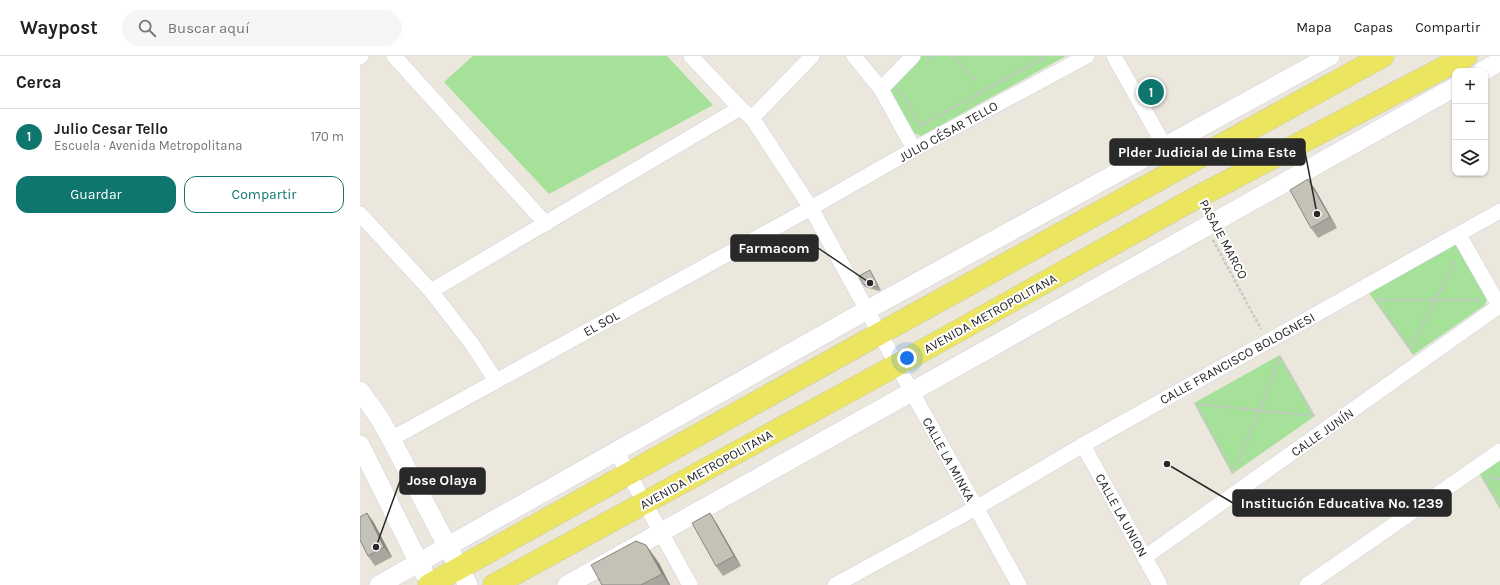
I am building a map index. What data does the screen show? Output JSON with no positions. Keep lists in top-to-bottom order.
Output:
{
  "streets": {
    "main road": ["AVENIDA METROPOLITANA"],
    "street": [
      "JULIO CÉSAR TELLO",
      "EL SOL",
      "CALLE FRANCISCO BOLOGNESI",
      "CALLE JUNÍN",
      "CALLE LA MINKA",
      "CALLE LA UNION"
    ],
    "path": ["PASAJE MARCO"]
  },
  "crossings": [
    ["JULIO CÉSAR TELLO", "EL SOL"],
    ["JULIO CÉSAR TELLO", "CALLE LA MINKA"],
    ["PASAJE MARCO", "CALLE FRANCISCO BOLOGNESI"],
    ["AVENIDA METROPOLITANA", "CALLE LA MINKA"],
    ["EL SOL", "CALLE LA MINKA"],
    ["CALLE FRANCISCO BOLOGNESI", "CALLE LA MINKA"],
    ["CALLE FRANCISCO BOLOGNESI", "CALLE LA UNION"],
    ["CALLE JUNÍN", "CALLE LA UNION"]
  ],
  "places": [
    "Plder Judicial de Lima Este",
    "Farmacom",
    "Institución Educativa No. 1239",
    "Jose Olaya"
  ],
  "page": {
    "header": "Waypost",
    "search": "Buscar aquí",
    "nav": ["Mapa", "Capas", "Compartir"],
    "heading": "Cerca",
    "map_buttons": ["+", "−"],
    "pins": "1",
    "list": [
      {
        "mark": "1",
        "name": "Julio Cesar Tello",
        "note": "Escuela · Avenida Metropolitana",
        "value": "170 m"
      }
    ],
    "buttons": ["Guardar", "Compartir"]
  }
}
